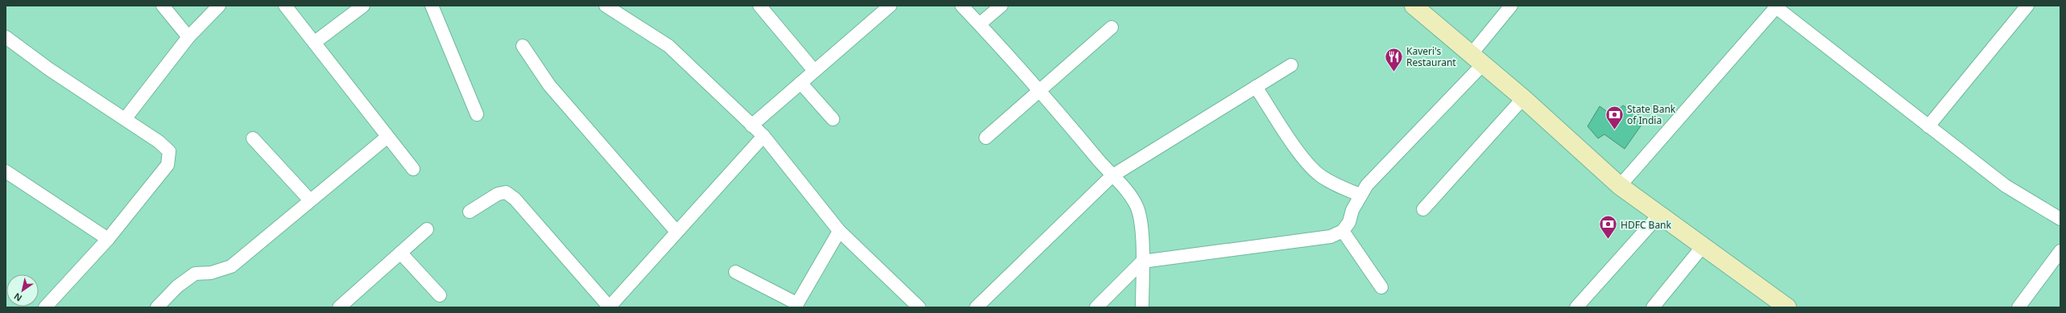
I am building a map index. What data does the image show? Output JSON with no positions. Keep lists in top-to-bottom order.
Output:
{
  "places": {
    "restaurant": ["Kaveri's Restaurant"],
    "bank": ["State Bank of India", "HDFC Bank"]
  },
  "north": "bottom left"
}
